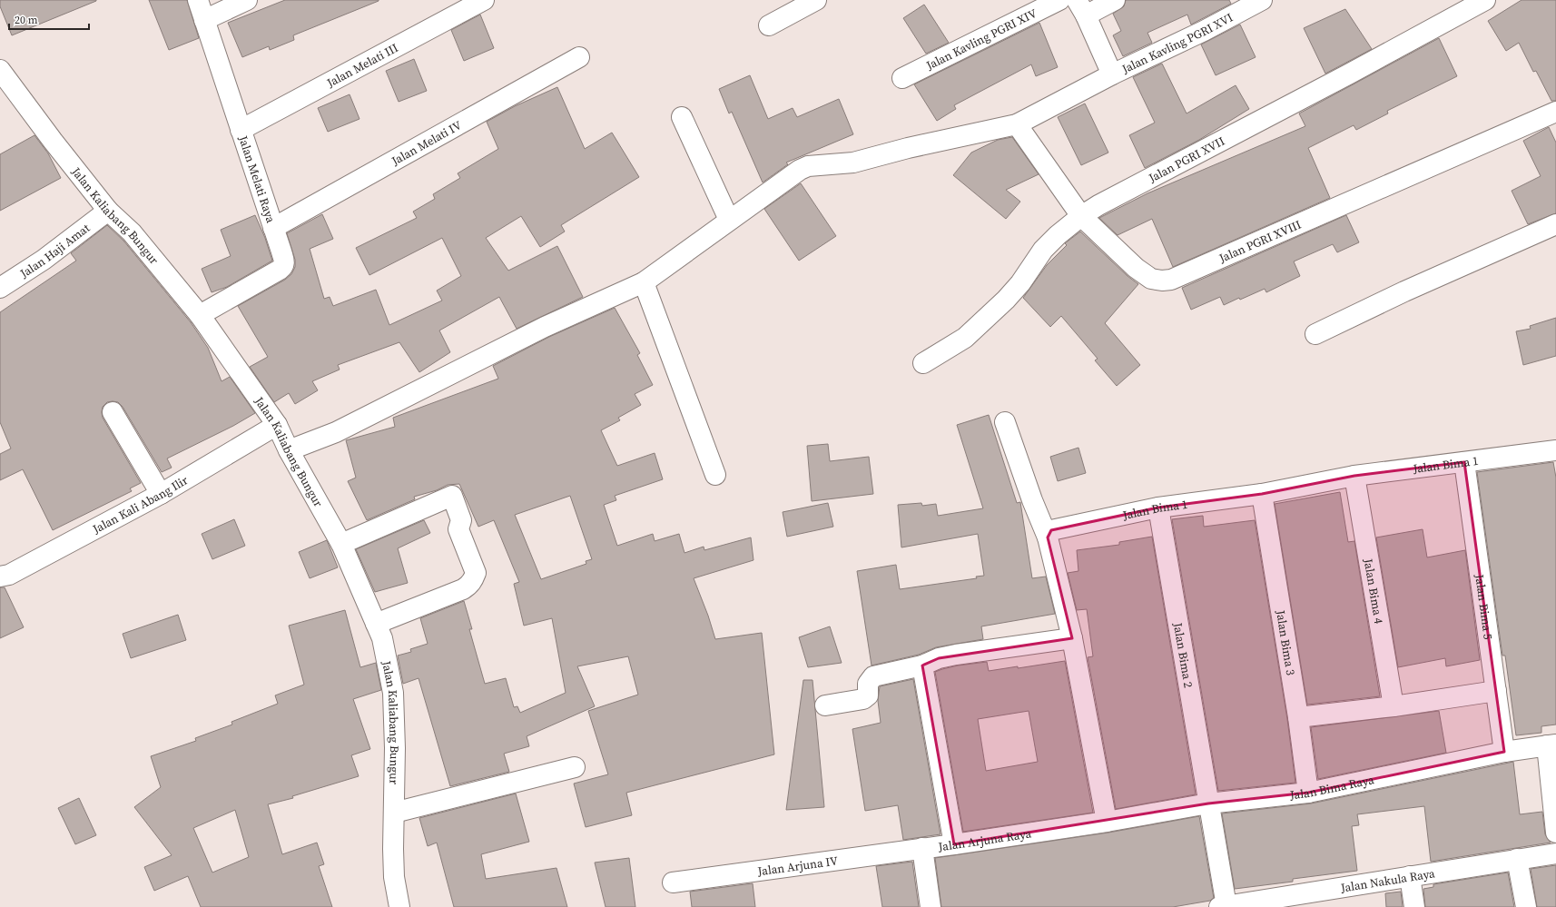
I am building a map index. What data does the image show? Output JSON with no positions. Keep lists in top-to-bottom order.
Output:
{
  "streets": {
    "street": [
      "Jalan Kavling PGRI XIV",
      "Jalan Kavling PGRI XVI",
      "Jalan Melati III",
      "Jalan Melati IV",
      "Jalan PGRI XVII",
      "Jalan Melati Raya",
      "Jalan Kaliabang Bungur",
      "Jalan PGRI XVIII",
      "Jalan Haji Amat",
      "Jalan Bima 1",
      "Jalan Kali Abang Ilir",
      "Jalan Bima 4",
      "Jalan Bima 5",
      "Jalan Bima 3",
      "Jalan Bima 2",
      "Jalan Bima Raya",
      "Jalan Arjuna Raya",
      "Jalan Arjuna IV",
      "Jalan Nakula Raya"
    ]
  },
  "crossings": [
    ["Jalan Kavling PGRI XVI", "Jalan Kaliabang Bungur"],
    ["Jalan Kavling PGRI XVI", "Jalan PGRI XVIII"],
    ["Jalan Melati III", "Jalan Melati Raya"],
    ["Jalan Melati IV", "Jalan Melati Raya"],
    ["Jalan PGRI XVII", "Jalan PGRI XVIII"],
    ["Jalan Melati Raya", "Jalan Kaliabang Bungur"],
    ["Jalan Kaliabang Bungur", "Jalan Haji Amat"],
    ["Jalan Kaliabang Bungur", "Jalan Kali Abang Ilir"],
    ["Jalan Bima 1", "Jalan Bima 4"],
    ["Jalan Bima 1", "Jalan Bima 5"],
    ["Jalan Bima 1", "Jalan Bima 3"],
    ["Jalan Bima 1", "Jalan Bima 2"],
    ["Jalan Bima 5", "Jalan Bima Raya"],
    ["Jalan Bima 3", "Jalan Bima Raya"],
    ["Jalan Bima 2", "Jalan Bima Raya"],
    ["Jalan Bima 2", "Jalan Nakula Raya"],
    ["Jalan Bima Raya", "Jalan Arjuna Raya"],
    ["Jalan Arjuna Raya", "Jalan Arjuna IV"]
  ],
  "scale_bar": "20 m"
}
